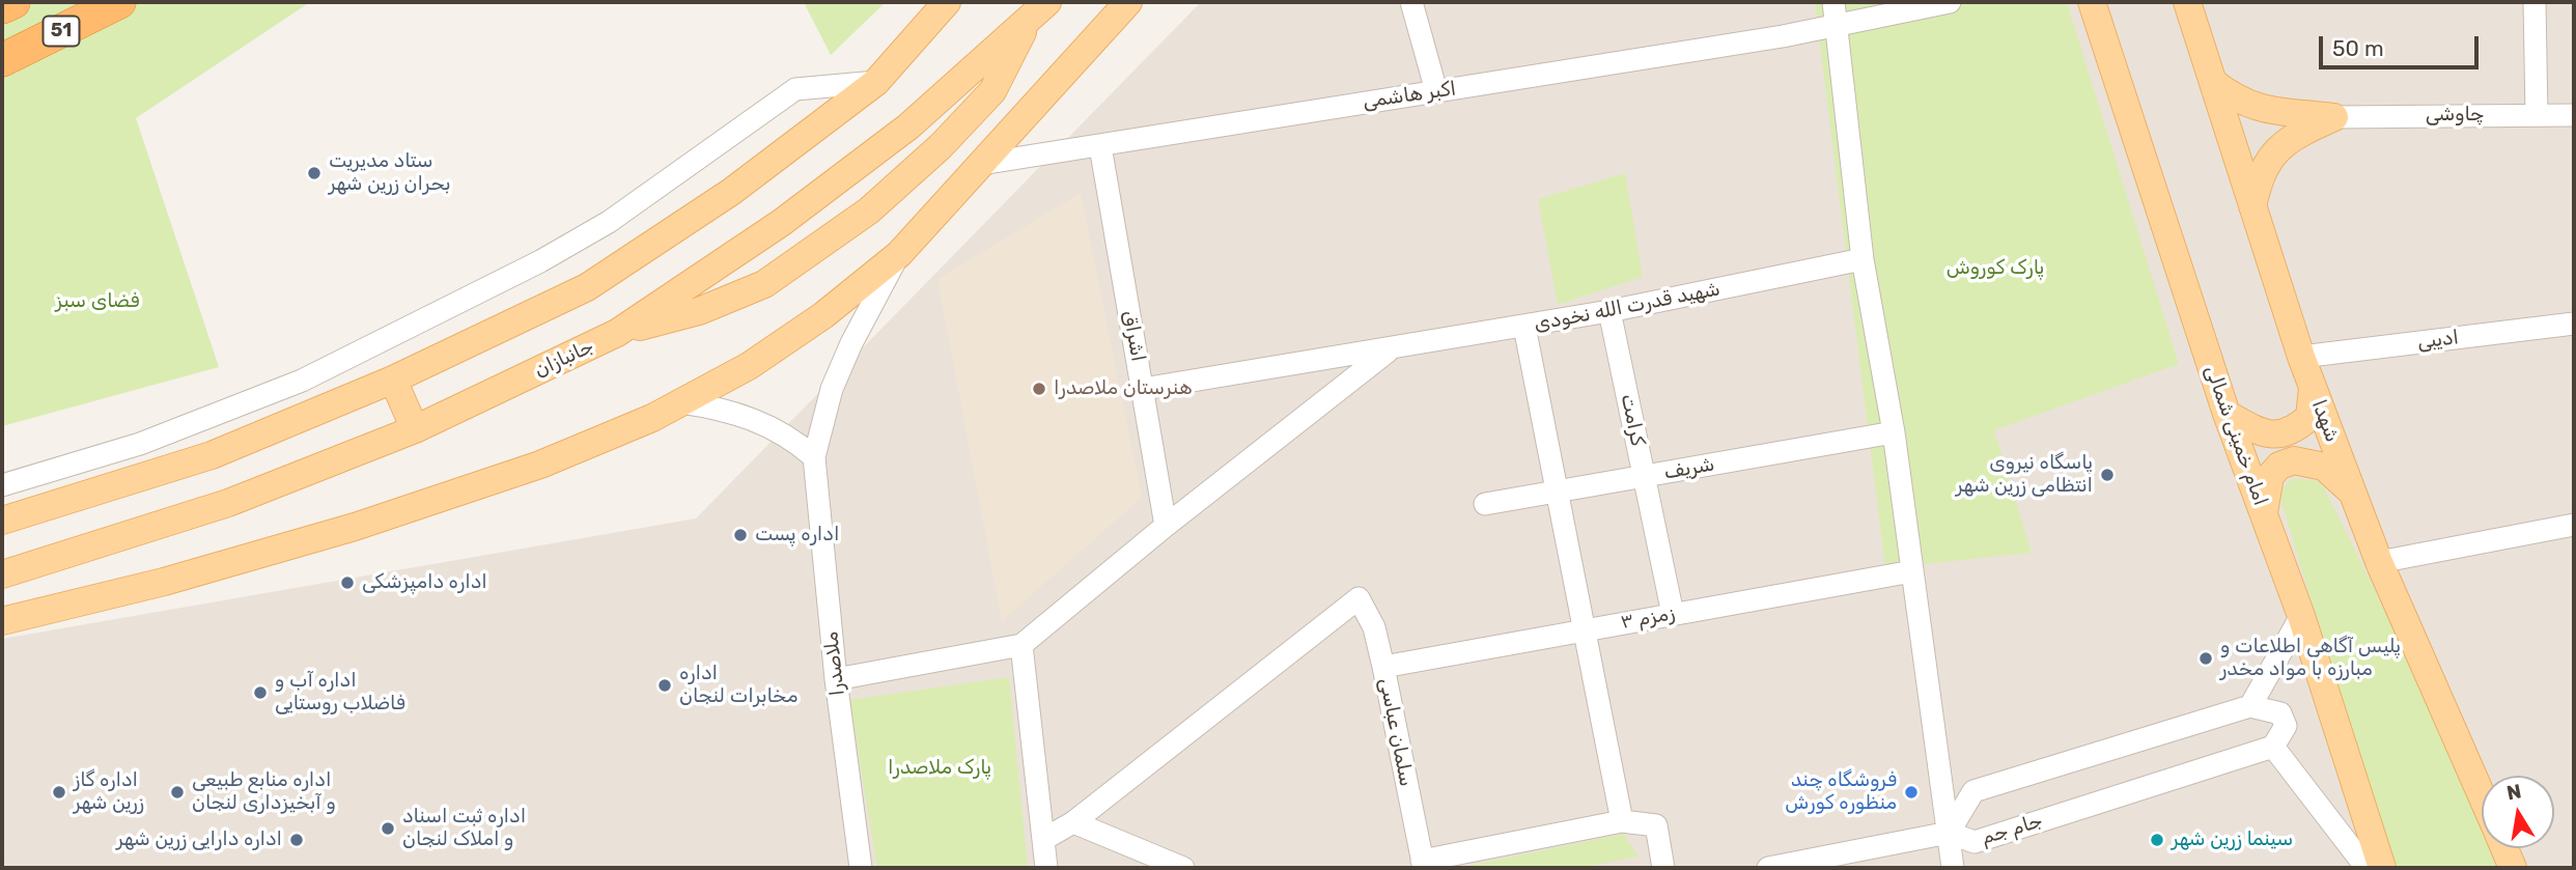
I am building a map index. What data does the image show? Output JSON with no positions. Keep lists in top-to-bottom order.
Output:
{
  "streets": {
    "highway": ["51"],
    "main road": ["جانبازان", "شهدا", "امام خمینی شمالی"],
    "street": [
      "اکبر هاشمی",
      "چاوشی",
      "شهید قدرت الله نخودی",
      "اشراق",
      "ادیبی",
      "کرامت",
      "شریف",
      "زمزم ۳",
      "ملاصدرا",
      "سلمان عباسی",
      "جام جم"
    ]
  },
  "crossings": [
    ["اکبر هاشمی", "اشراق"],
    ["شهید قدرت الله نخودی", "اشراق"],
    ["شهید قدرت الله نخودی", "کرامت"],
    ["ادیبی", "شهدا"],
    ["کرامت", "شریف"],
    ["کرامت", "زمزم ۳"],
    ["زمزم ۳", "سلمان عباسی"]
  ],
  "parks": ["پارک کوروش", "فضای سبز", "پارک ملاصدرا"],
  "places": [
    "ستاد مدیریت بحران زرین شهر",
    "هنرستان ملاصدرا",
    "پاسگاه نیروی انتظامی زرین شهر",
    "اداره پست",
    "اداره دامپزشکی",
    "پلیس آگاهی اطلاعات و مبارزه با مواد مخدر",
    "اداره مخابرات لنجان",
    "اداره آب و فاضلاب روستایی",
    "اداره گاز زرین شهر",
    "اداره منابع طبیعی و آبخیزداری لنجان",
    "فروشگاه چند منظوره کورش",
    "اداره ثبت اسناد و املاک لنجان",
    "اداره دارایی زرین شهر",
    "سینما زرین شهر"
  ],
  "scale_bar": "50 m",
  "north": "top"
}
